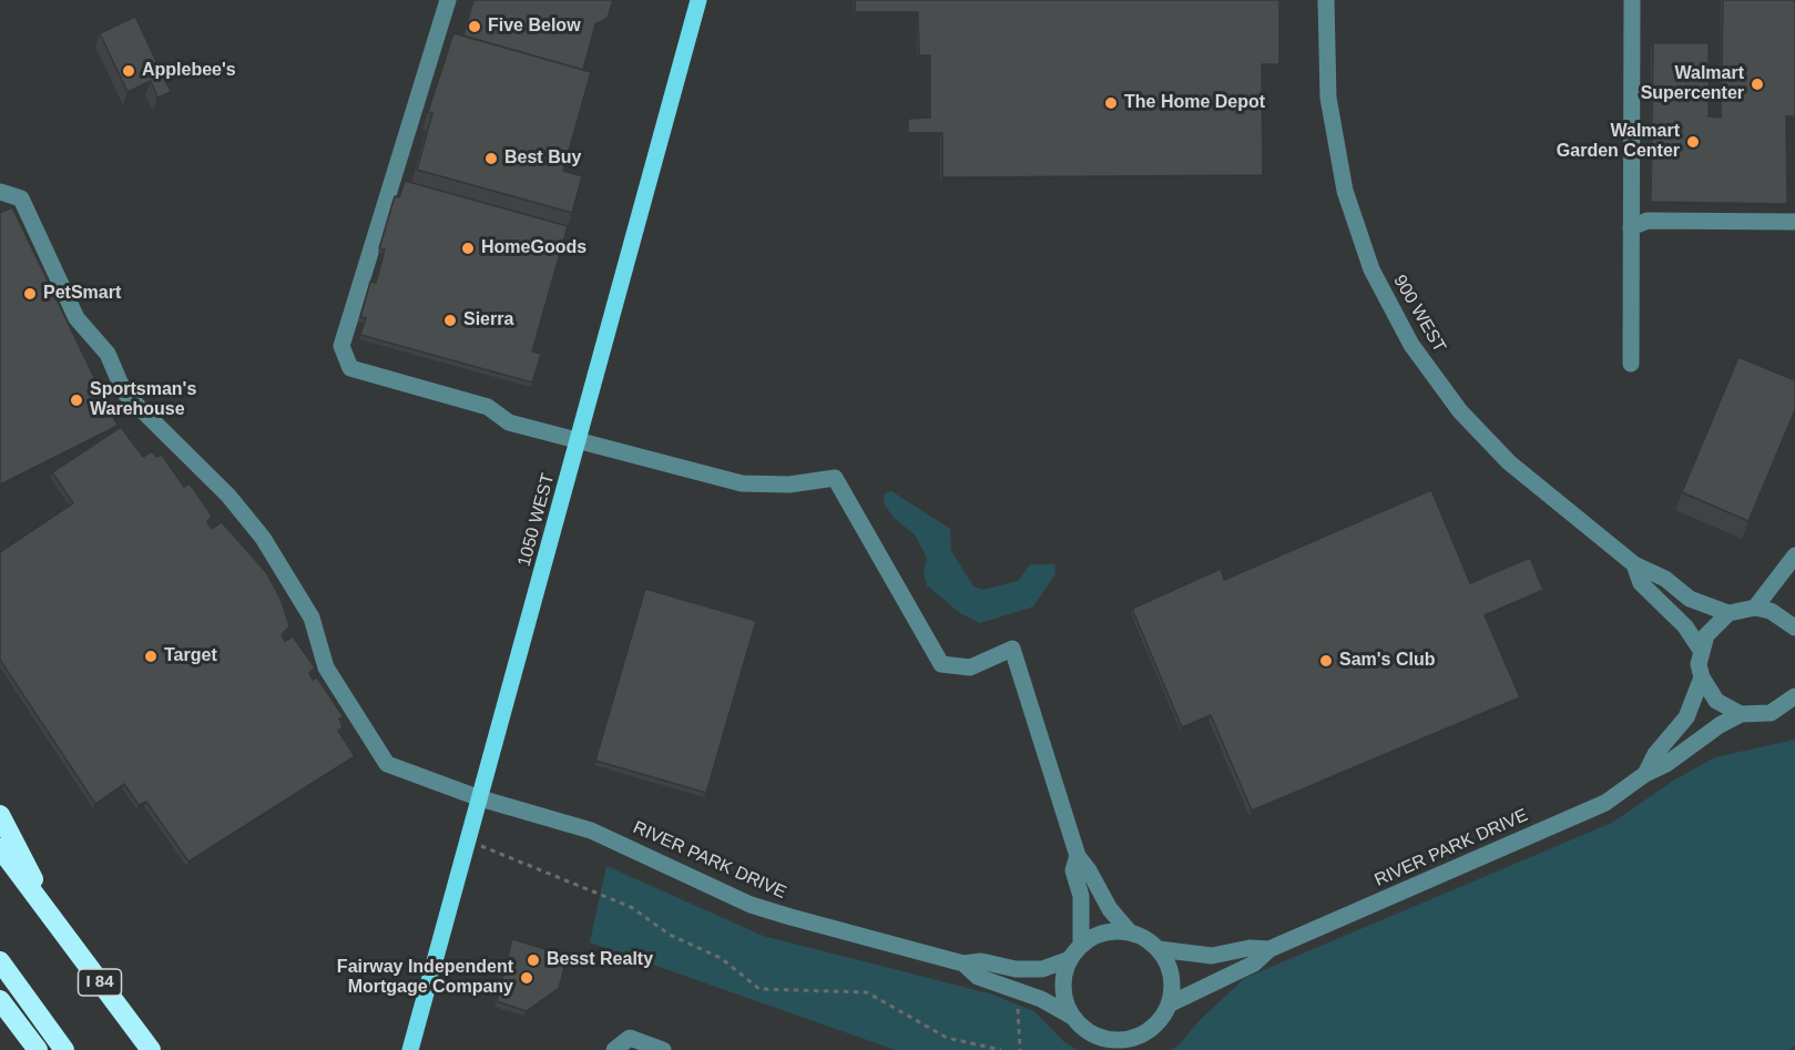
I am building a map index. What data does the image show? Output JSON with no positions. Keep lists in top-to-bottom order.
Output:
{
  "streets": {
    "highway": ["I 84"],
    "main road": ["1050 WEST"],
    "street": ["900 WEST", "RIVER PARK DRIVE"]
  },
  "crossings": [
    ["1050 WEST", "RIVER PARK DRIVE"]
  ],
  "places": [
    "Five Below",
    "Applebee's",
    "Walmart Supercenter",
    "The Home Depot",
    "Walmart Garden Center",
    "Best Buy",
    "HomeGoods",
    "PetSmart",
    "Sierra",
    "Sportsman's Warehouse",
    "Target",
    "Sam's Club",
    "Besst Realty",
    "Fairway Independent Mortgage Company"
  ]
}
